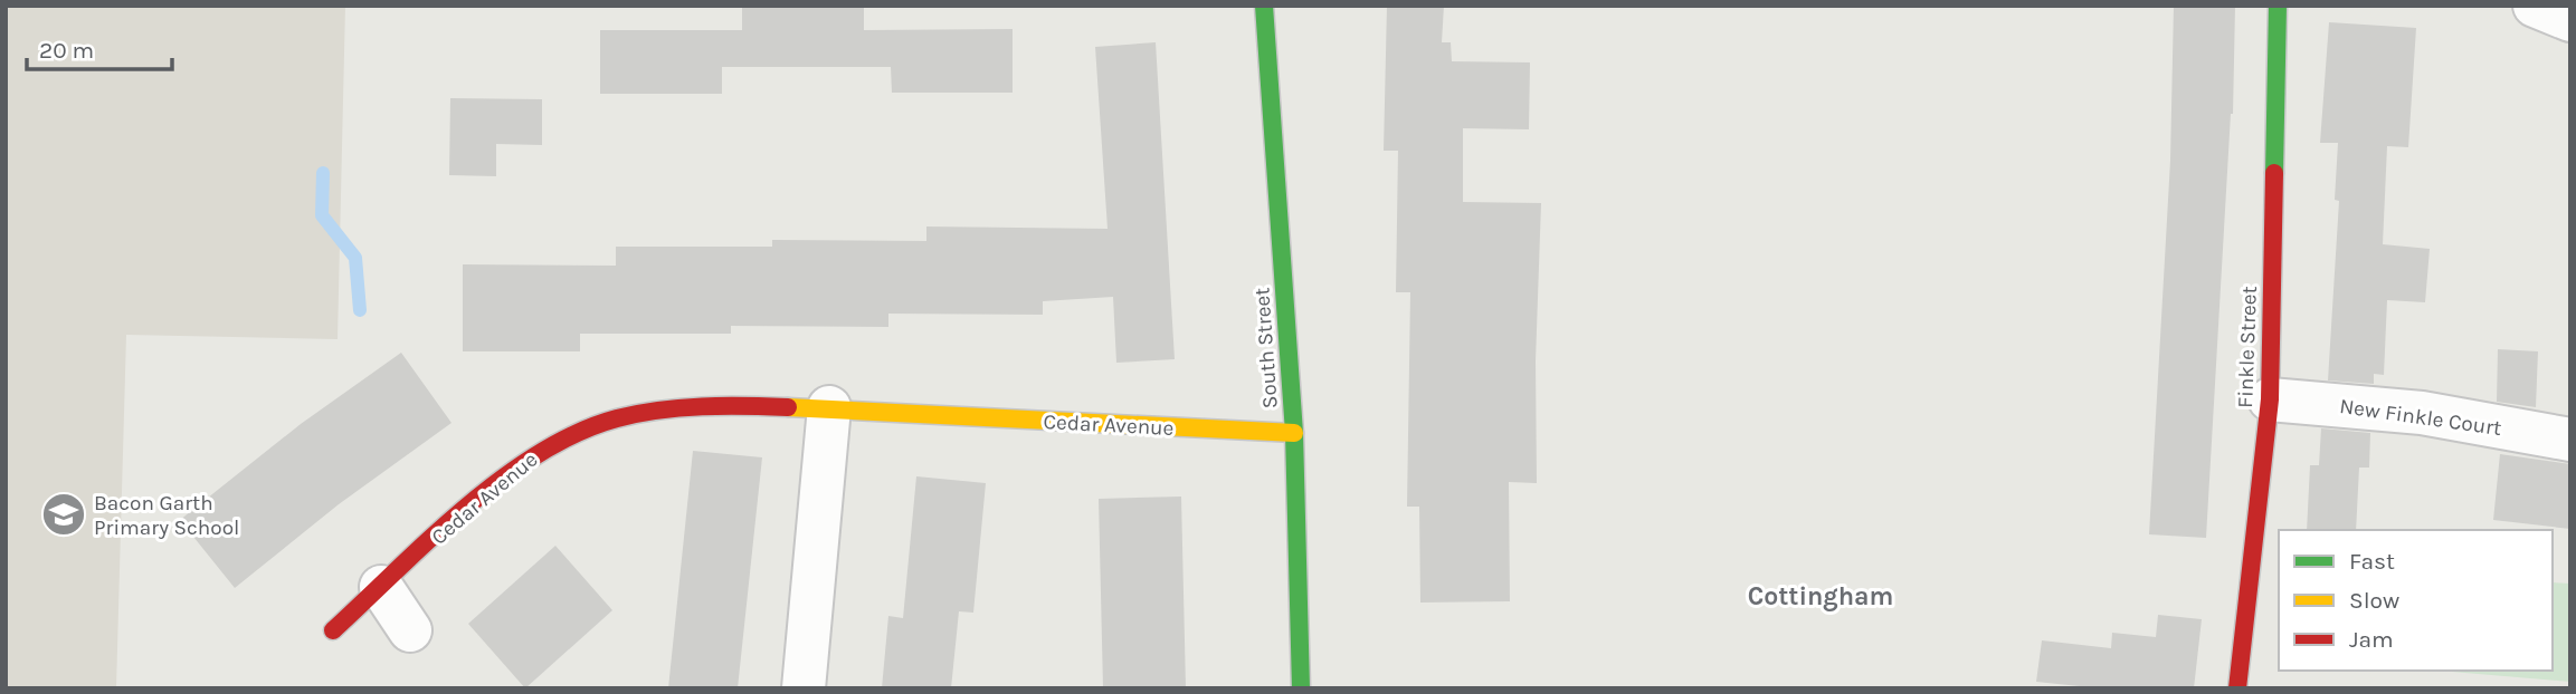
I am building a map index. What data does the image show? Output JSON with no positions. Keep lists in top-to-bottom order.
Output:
{
  "streets": {
    "street": [
      "Finkle Street",
      "South Street",
      "New Finkle Court",
      "Cedar Avenue"
    ]
  },
  "crossings": [
    ["Finkle Street", "New Finkle Court"],
    ["South Street", "Cedar Avenue"]
  ],
  "districts": ["Cottingham"],
  "places": {
    "school or university": ["Bacon Garth Primary School"]
  },
  "legend": ["Fast", "Slow", "Jam"],
  "scale_bar": "20 m"
}
